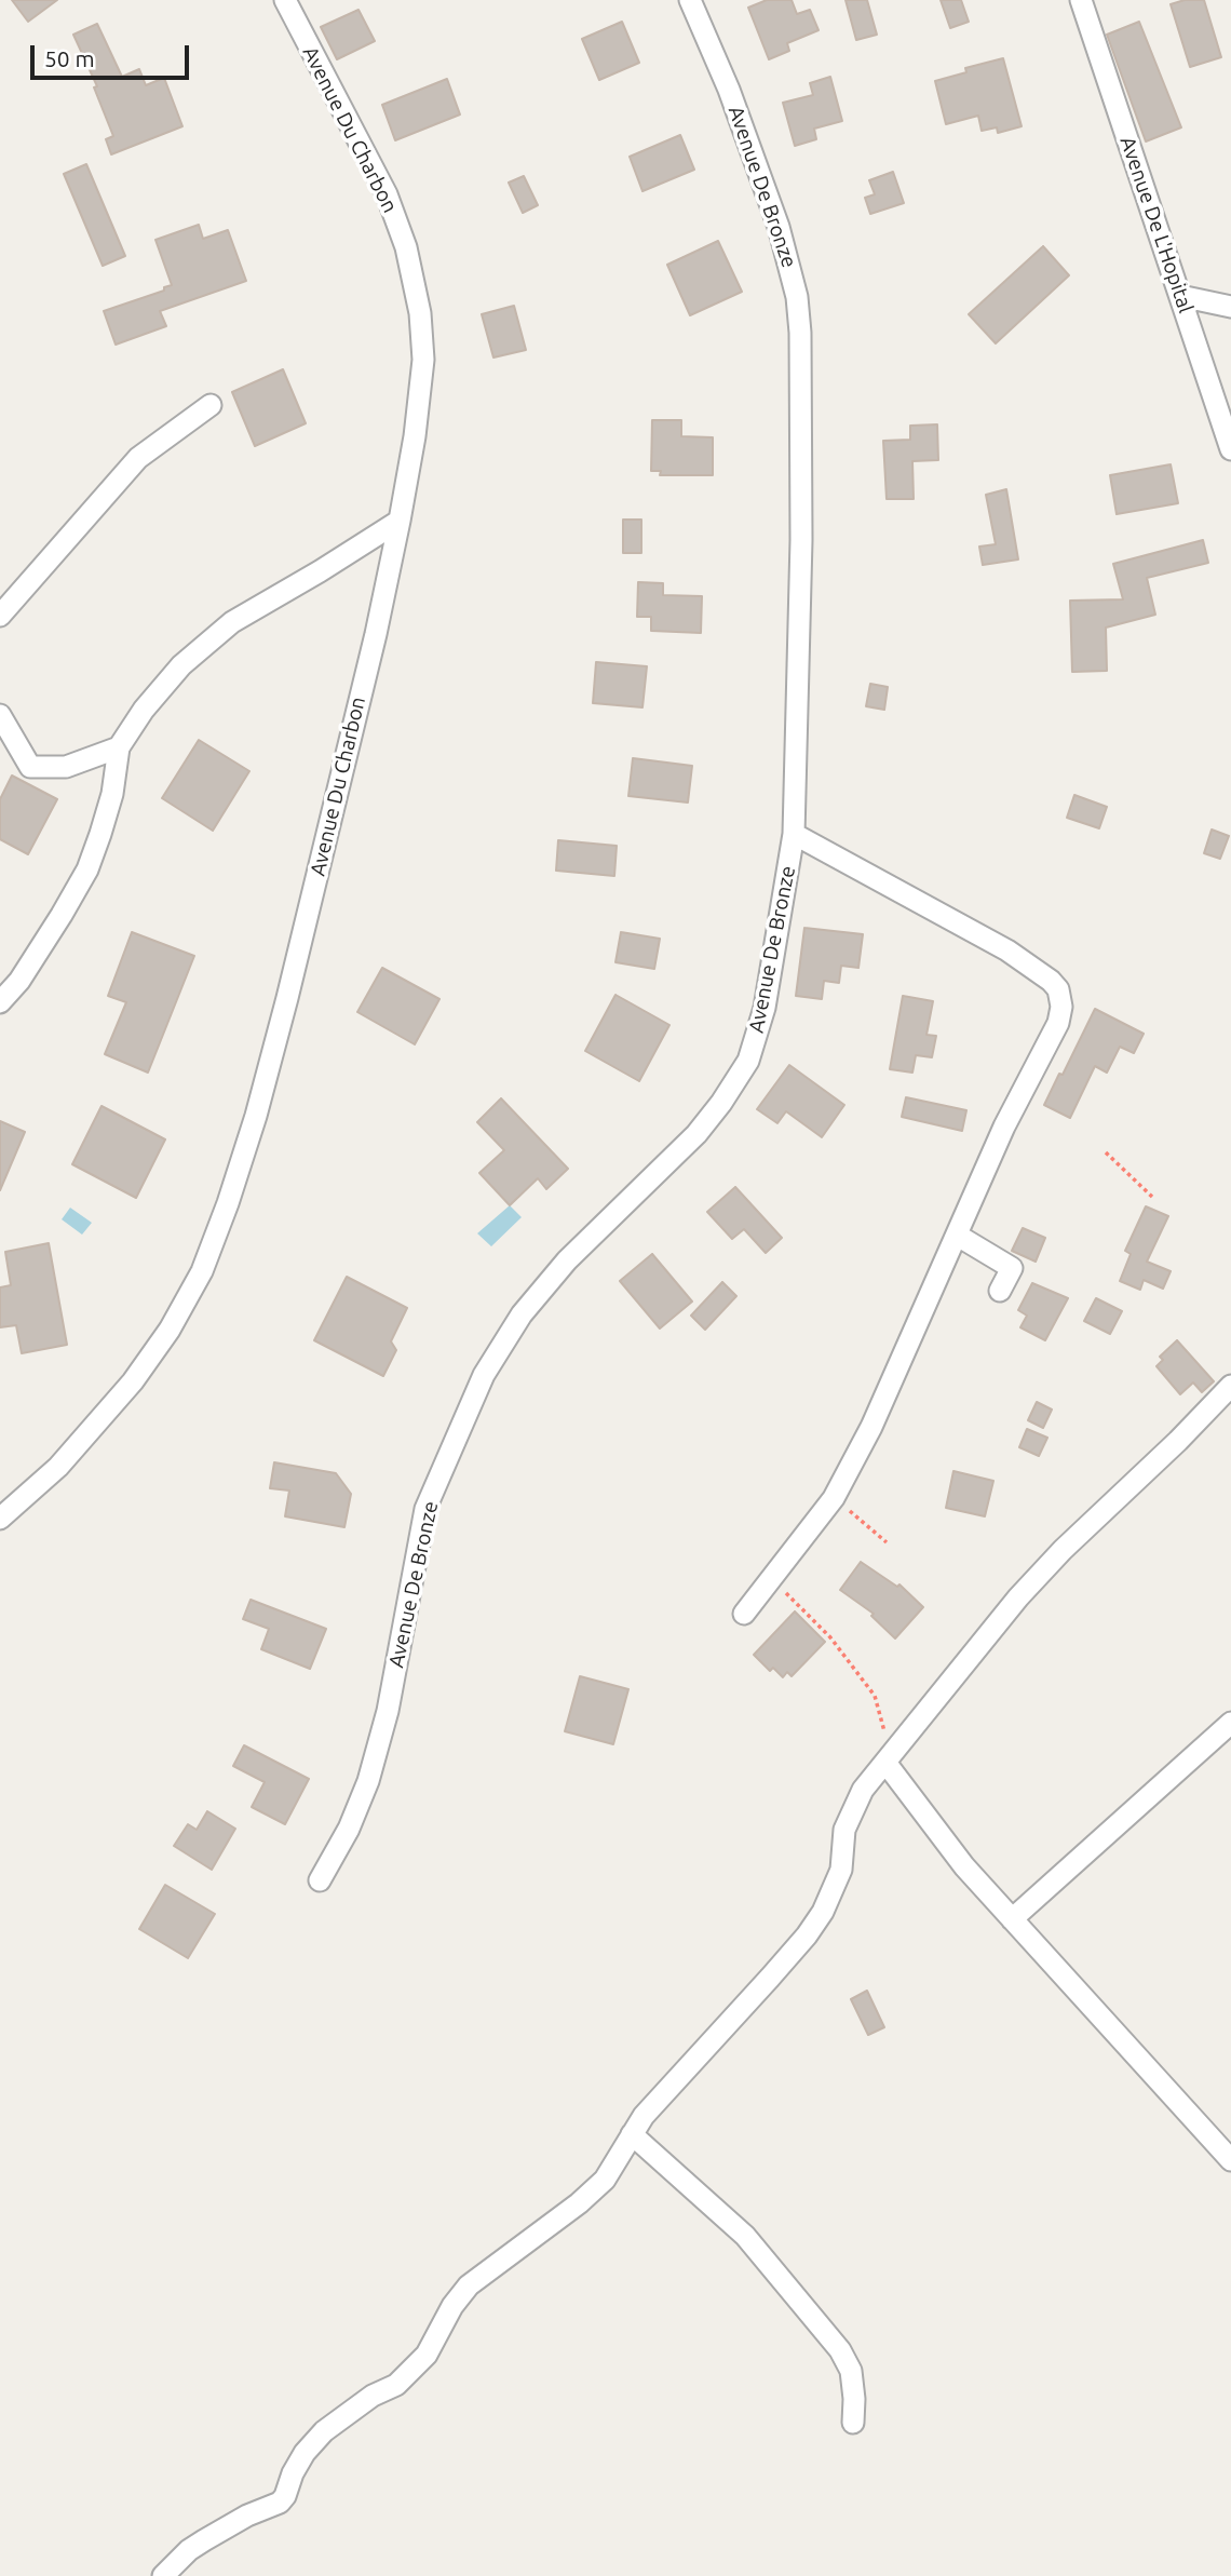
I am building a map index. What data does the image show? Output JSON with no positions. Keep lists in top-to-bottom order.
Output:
{
  "streets": {
    "street": ["Avenue Du Charbon", "Avenue De Bronze", "Avenue De L'Hopital"]
  },
  "scale_bar": "50 m"
}
